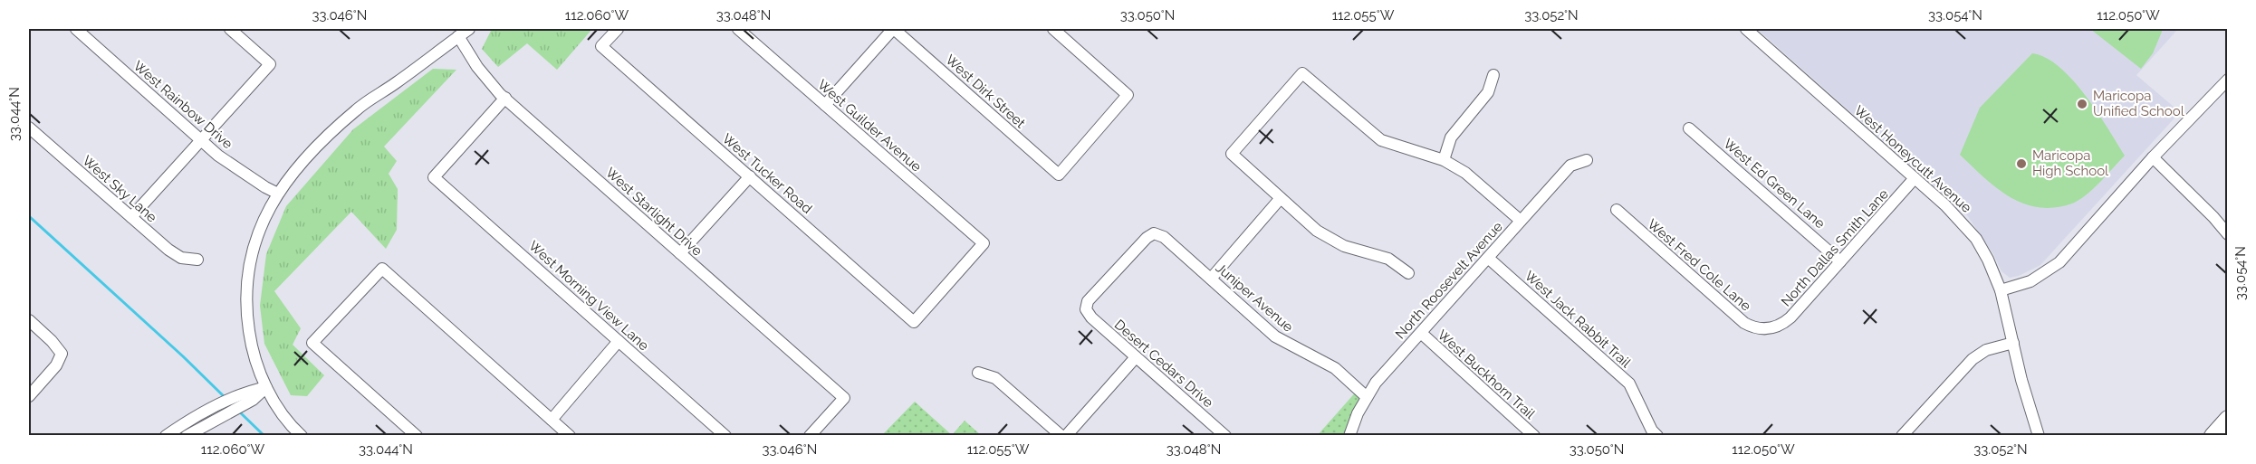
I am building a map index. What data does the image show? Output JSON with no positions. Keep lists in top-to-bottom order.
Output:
{
  "streets": {
    "street": [
      "West Dirk Street",
      "West Rainbow Drive",
      "West Guilder Avenue",
      "West Honeycutt Avenue",
      "West Tucker Road",
      "West Ed Green Lane",
      "West Sky Lane",
      "West Starlight Drive",
      "North Dallas Smith Lane",
      "West Fred Cole Lane",
      "North Roosevelt Avenue",
      "West Morning View Lane",
      "Juniper Avenue",
      "West Jack Rabbit Trail",
      "Desert Cedars Drive",
      "West Buckhorn Trail"
    ]
  },
  "crossings": [
    ["West Guilder Avenue", "West Tucker Road"],
    ["West Honeycutt Avenue", "North Dallas Smith Lane"],
    ["West Ed Green Lane", "North Dallas Smith Lane"],
    ["West Starlight Drive", "West Morning View Lane"],
    ["North Dallas Smith Lane", "West Fred Cole Lane"],
    ["North Roosevelt Avenue", "Juniper Avenue"],
    ["North Roosevelt Avenue", "West Jack Rabbit Trail"],
    ["North Roosevelt Avenue", "West Buckhorn Trail"],
    ["Juniper Avenue", "Desert Cedars Drive"]
  ],
  "places": ["Maricopa Unified School", "Maricopa High School"],
  "coordinates": [
    "33.046°N",
    "112.060°W",
    "33.048°N",
    "33.050°N",
    "112.055°W",
    "33.052°N",
    "33.054°N",
    "112.050°W",
    "33.044°N"
  ]
}
